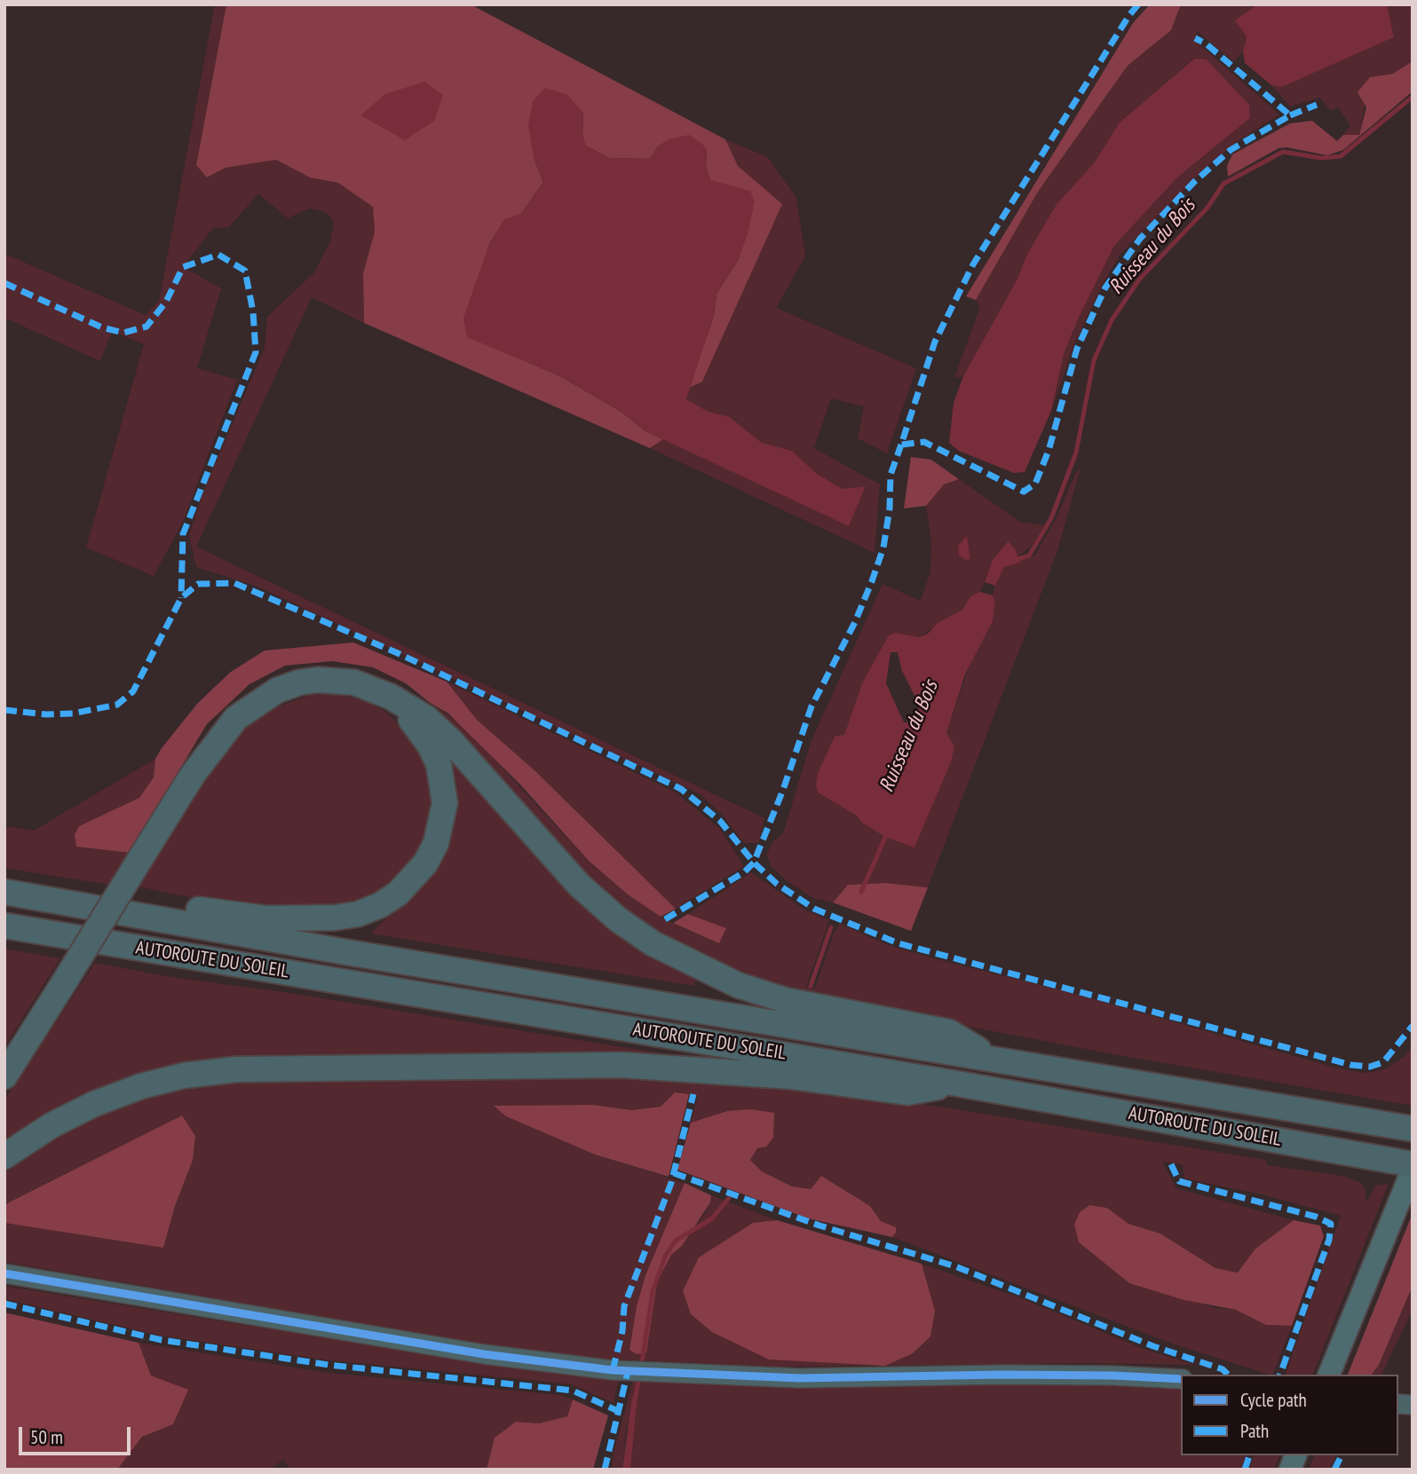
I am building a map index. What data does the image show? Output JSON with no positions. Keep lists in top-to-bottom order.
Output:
{
  "streets": {
    "highway": ["AUTOROUTE DU SOLEIL"]
  },
  "water": ["Ruisseau du Bois"],
  "legend": ["Cycle path", "Path"],
  "scale_bar": "50 m"
}
